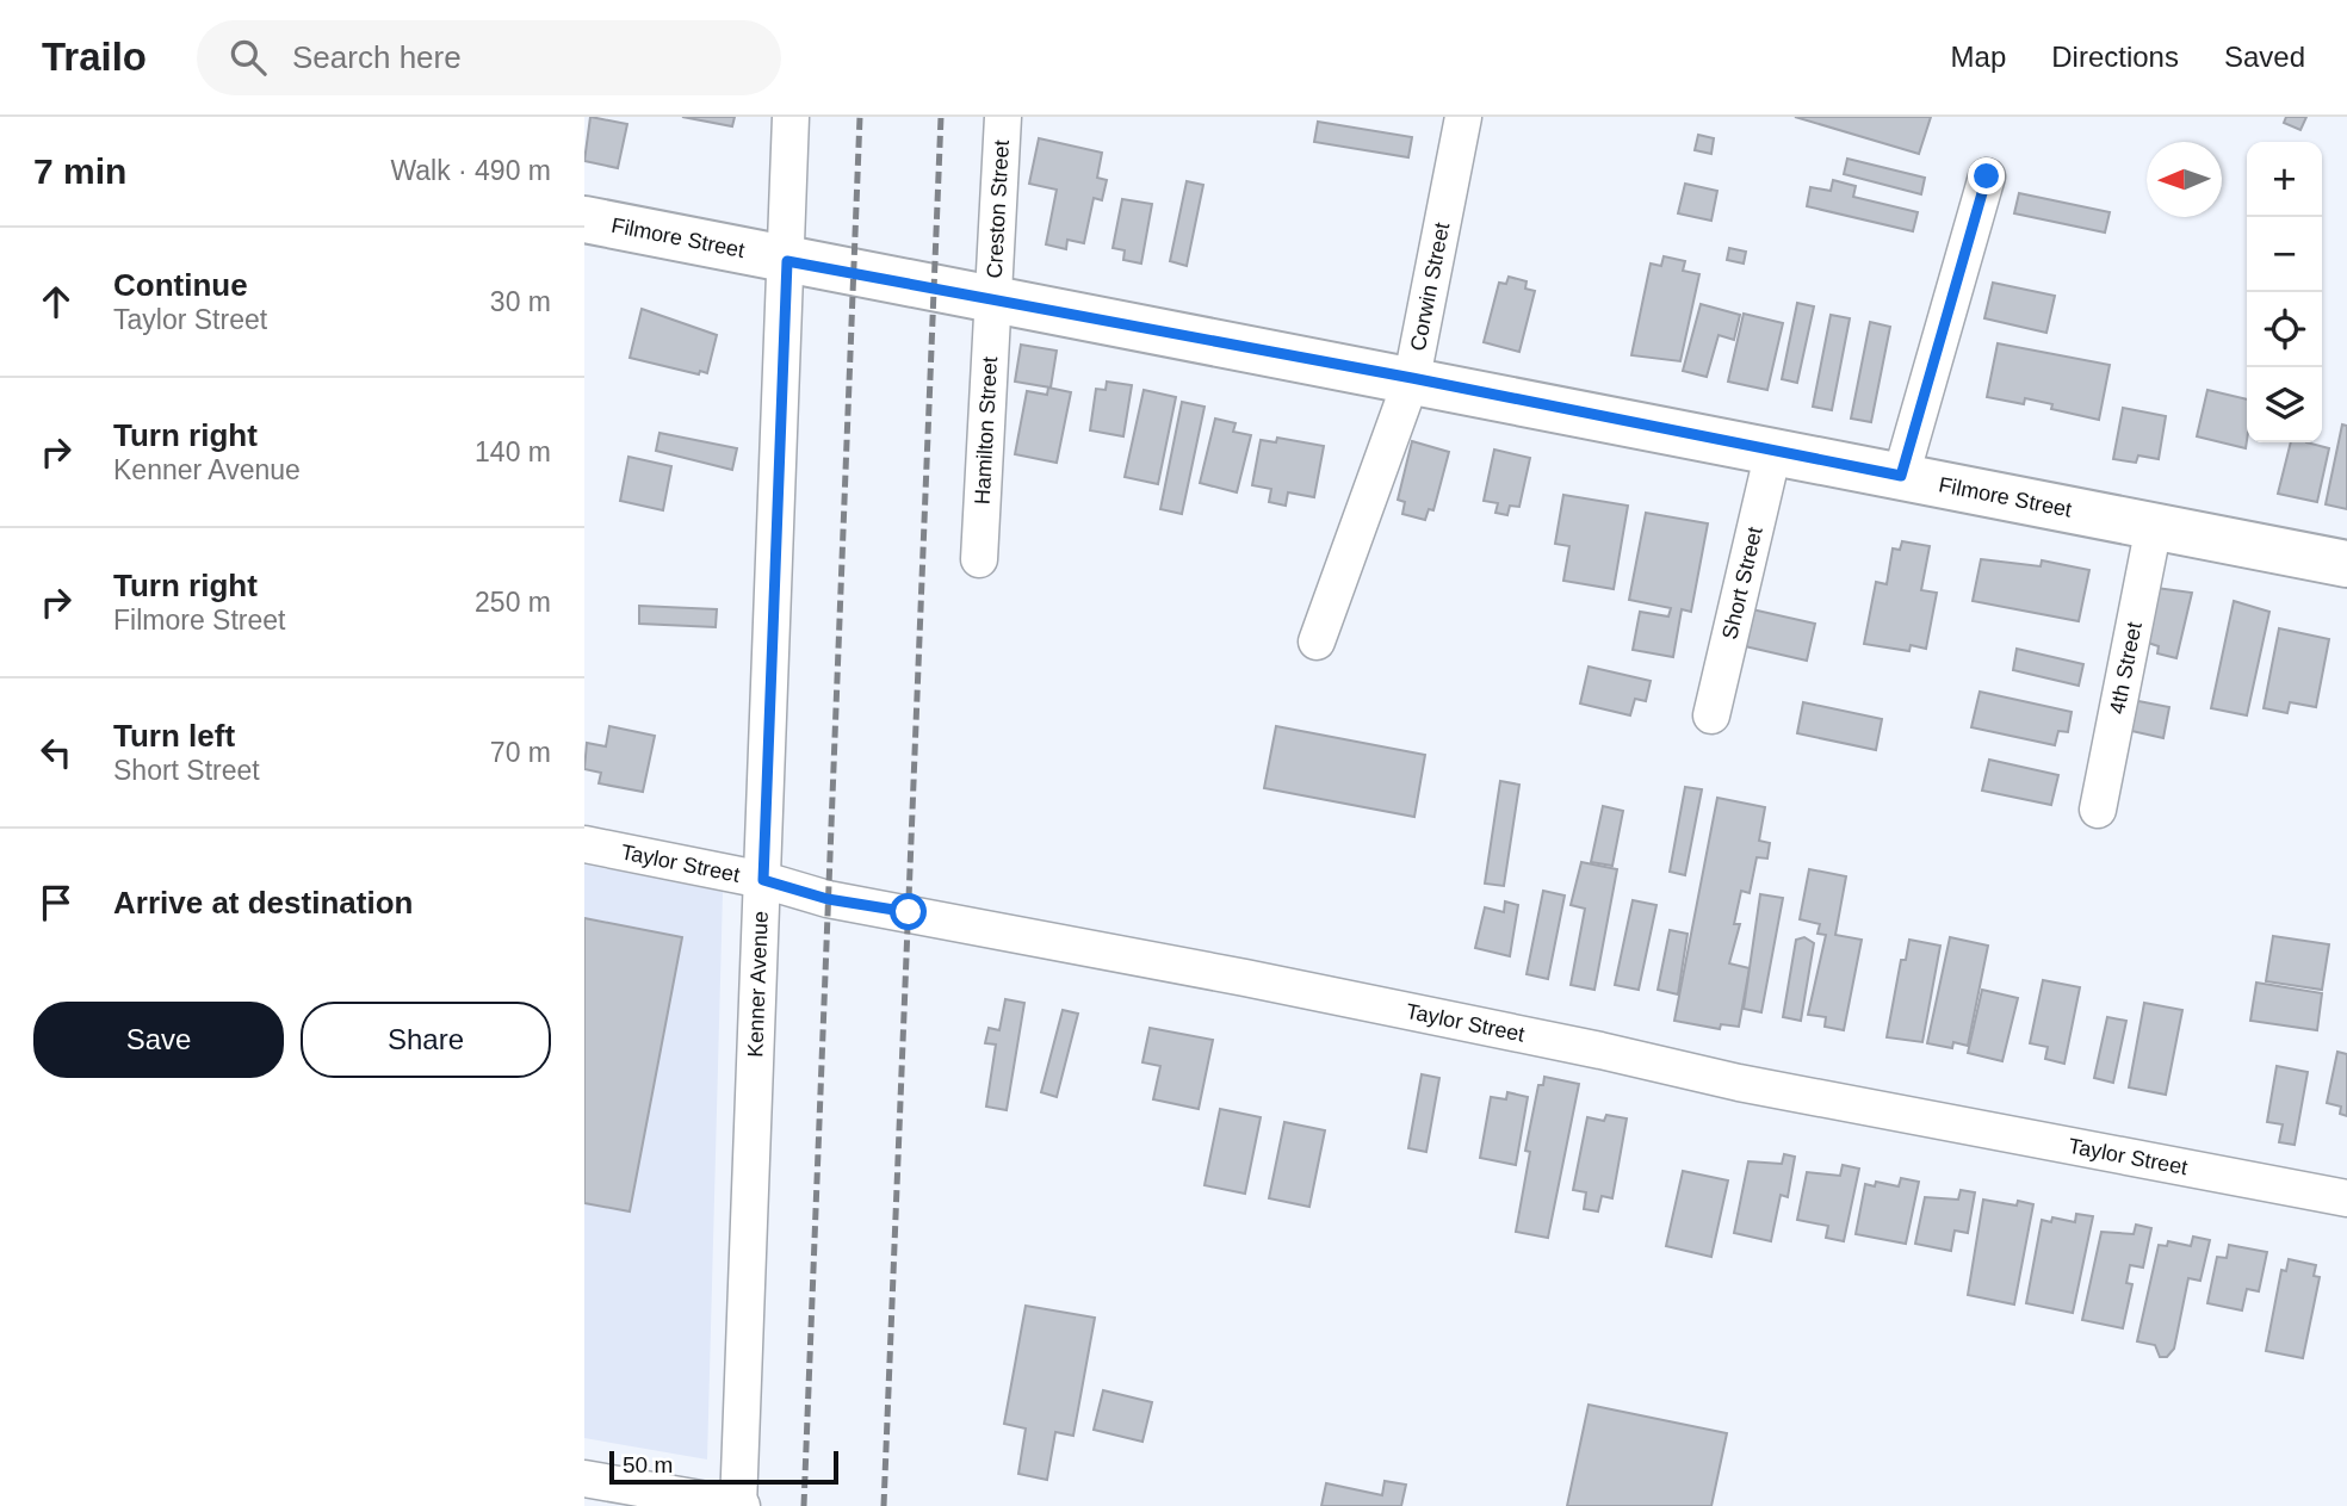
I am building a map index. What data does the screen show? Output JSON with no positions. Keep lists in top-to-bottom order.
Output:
{
  "streets": {
    "street": [
      "Creston Street",
      "Filmore Street",
      "Corwin Street",
      "Hamilton Street",
      "Short Street",
      "4th Street",
      "Taylor Street",
      "Kenner Avenue"
    ]
  },
  "crossings": [
    ["Creston Street", "Filmore Street"],
    ["Creston Street", "Hamilton Street"],
    ["Filmore Street", "Corwin Street"],
    ["Filmore Street", "Hamilton Street"],
    ["Filmore Street", "Short Street"],
    ["Filmore Street", "4th Street"],
    ["Filmore Street", "Kenner Avenue"],
    ["Taylor Street", "Kenner Avenue"]
  ],
  "scale_bar": "50 m",
  "north": "left",
  "page": {
    "header": "Trailo",
    "search": "Search here",
    "nav": ["Map", "Directions", "Saved"],
    "heading": ["7 min", "Walk · 490 m"],
    "map_buttons": ["+", "−"],
    "list": [
      ["Continue", "Taylor Street", "30 m"],
      ["Turn right", "Kenner Avenue", "140 m"],
      ["Turn right", "Filmore Street", "250 m"],
      ["Turn left", "Short Street", "70 m"],
      "Arrive at destination"
    ],
    "buttons": ["Save", "Share"],
    "scale": "50 m"
  }
}
